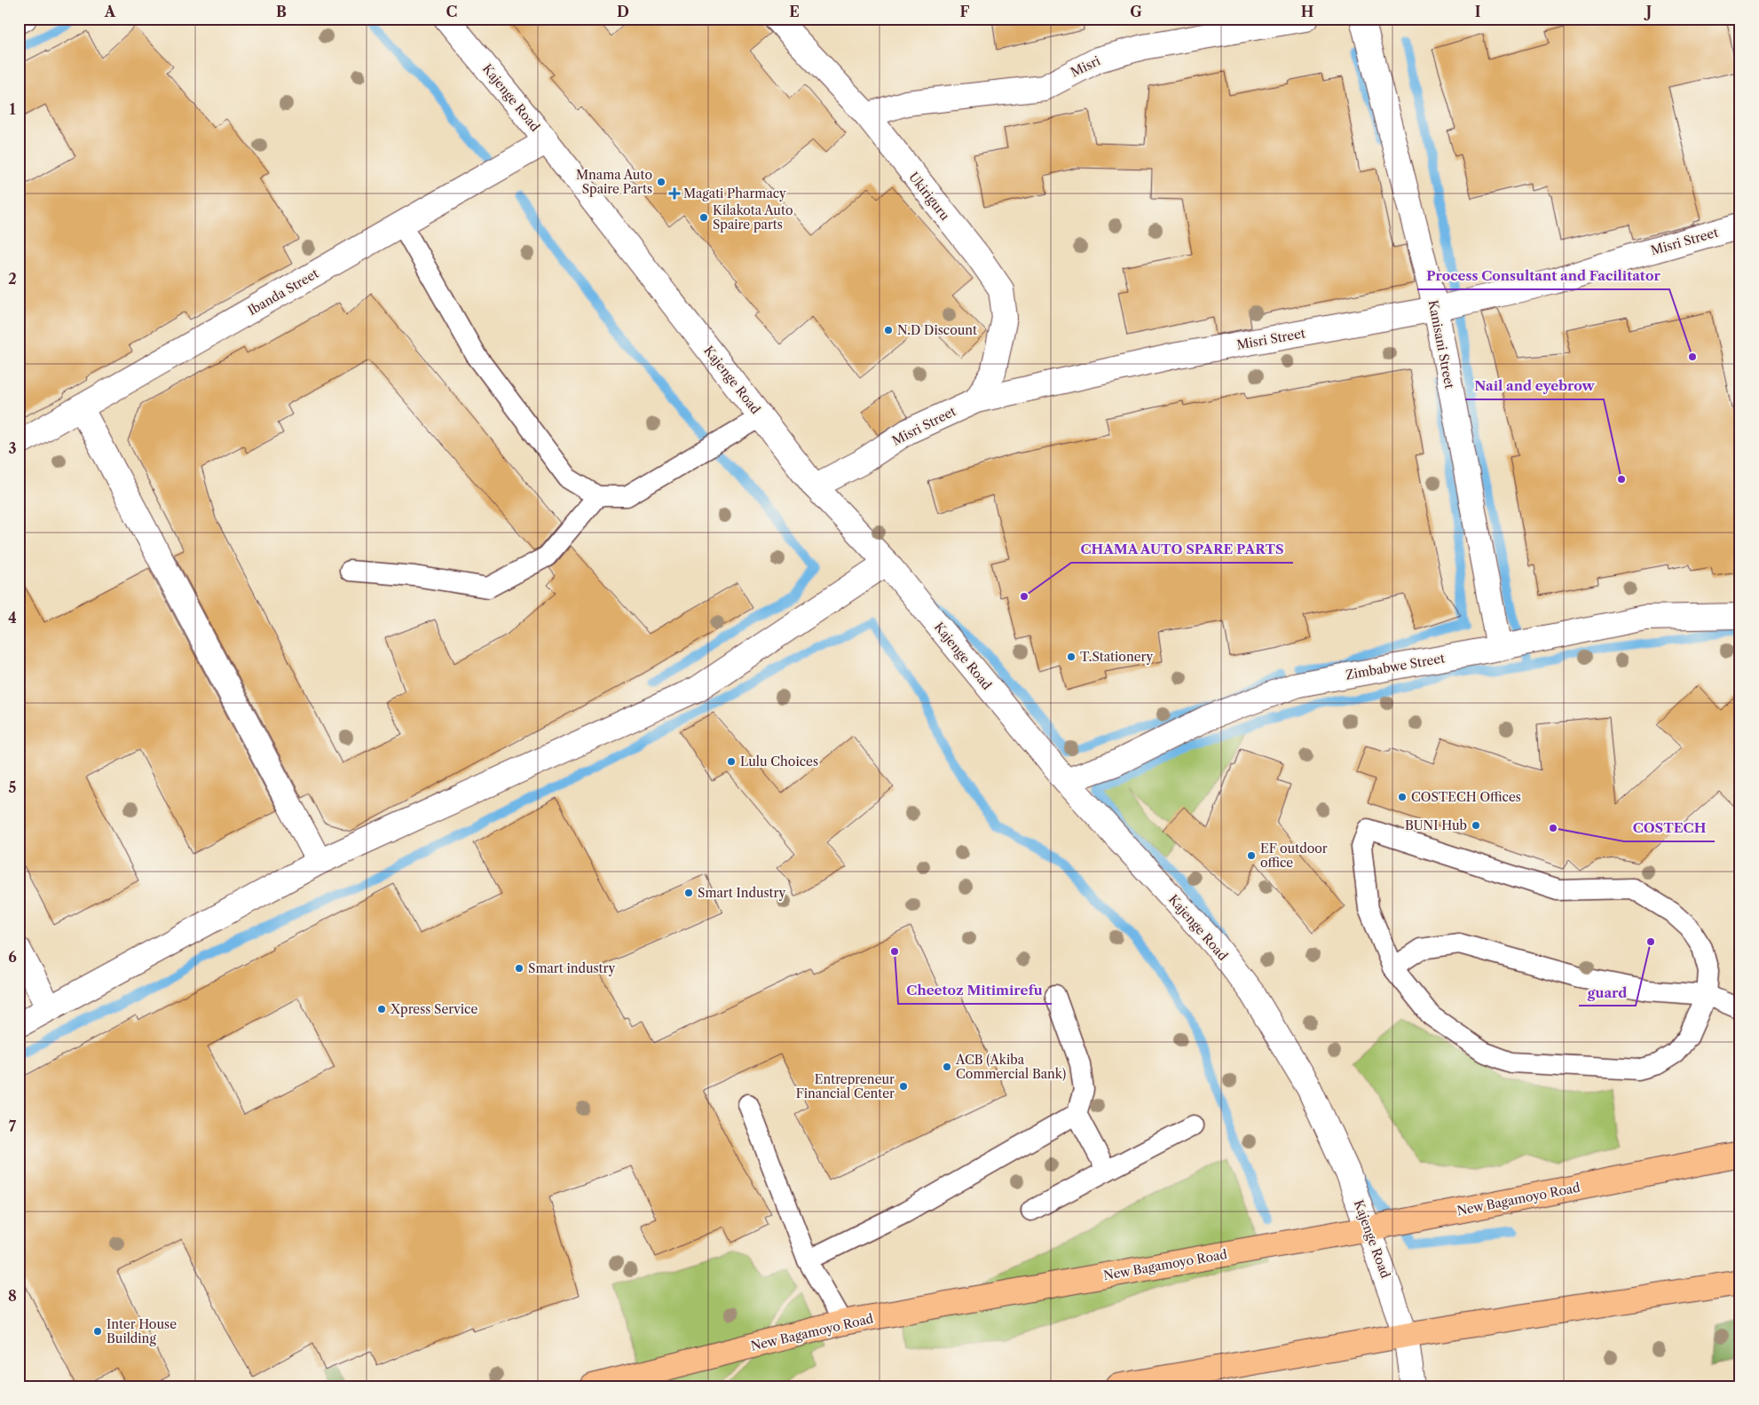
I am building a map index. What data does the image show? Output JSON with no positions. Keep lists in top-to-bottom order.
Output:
{
  "streets": {
    "highway": ["New Bagamoyo Road"],
    "street": [
      "Misri",
      "Kajenge Road",
      "Ukiriguru",
      "Misri Street",
      "Ibanda Street",
      "Kanisani Street",
      "Zimbabwe Street"
    ]
  },
  "crossings": [
    ["Misri", "Ukiriguru"],
    ["Kajenge Road", "Misri Street"],
    ["Kajenge Road", "Ibanda Street"],
    ["Kajenge Road", "Zimbabwe Street"],
    ["Kajenge Road", "New Bagamoyo Road"],
    ["Ukiriguru", "Misri Street"],
    ["Misri Street", "Kanisani Street"],
    ["Kanisani Street", "Zimbabwe Street"]
  ],
  "places": {
    "other": [
      "Mnama Auto Spaire Parts",
      "Kilakota Auto Spaire parts",
      "N.D Discount",
      "Process Consultant and Facilitator",
      "Nail and eyebrow",
      "CHAMA AUTO SPARE PARTS",
      "T.Stationery",
      "Lulu Choices",
      "COSTECH Offices",
      "BUNI Hub",
      "COSTECH",
      "EF outdoor office",
      "Smart Industry",
      "guard",
      "Cheetoz Mitimirefu",
      "Smart industry",
      "Xpress Service",
      "ACB (Akiba Commercial Bank)",
      "Entrepreneur Financial Center",
      "Inter House Building"
    ],
    "health": ["Magati Pharmacy"]
  },
  "grid": {
    "columns": [
      "A",
      "B",
      "C",
      "D",
      "E",
      "F",
      "G",
      "H",
      "I",
      "J"
    ],
    "rows": [
      "1",
      "2",
      "3",
      "4",
      "5",
      "6",
      "7",
      "8"
    ]
  }
}
